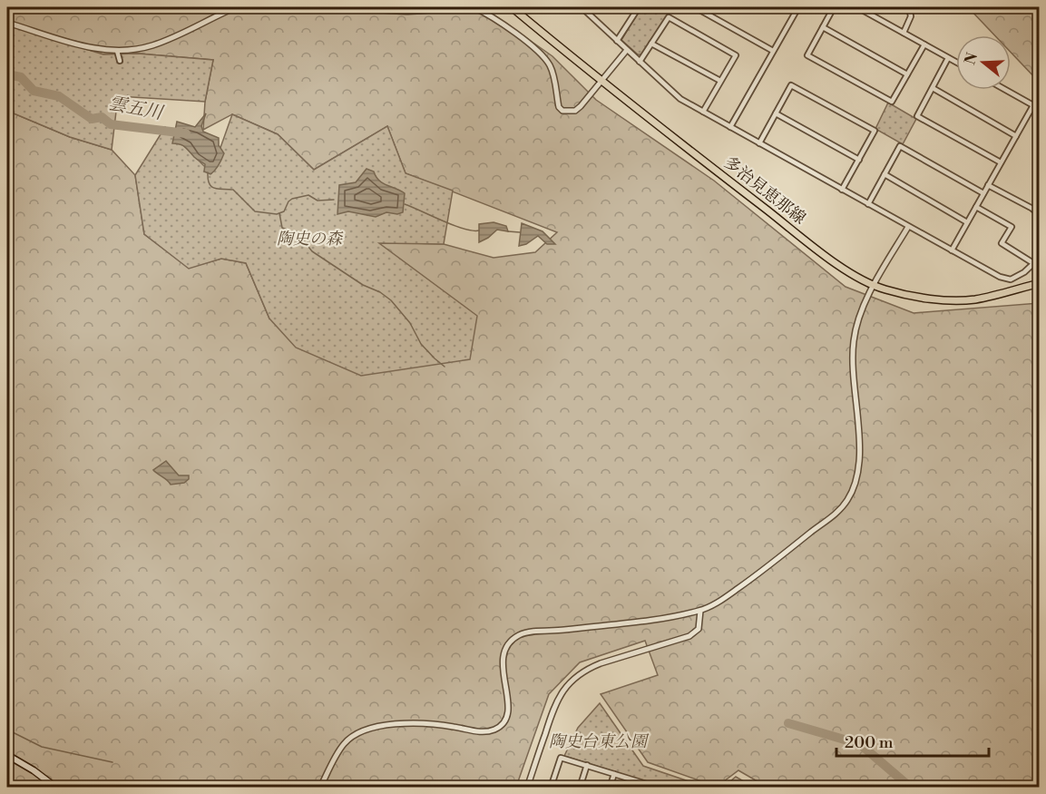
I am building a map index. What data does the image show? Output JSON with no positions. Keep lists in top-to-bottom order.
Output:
{
  "streets": {
    "main road": ["多治見恵那線"]
  },
  "water": ["雲五川"],
  "parks": ["陶史の森", "陶史台東公園"],
  "scale_bar": "200 m",
  "north": "left"
}
